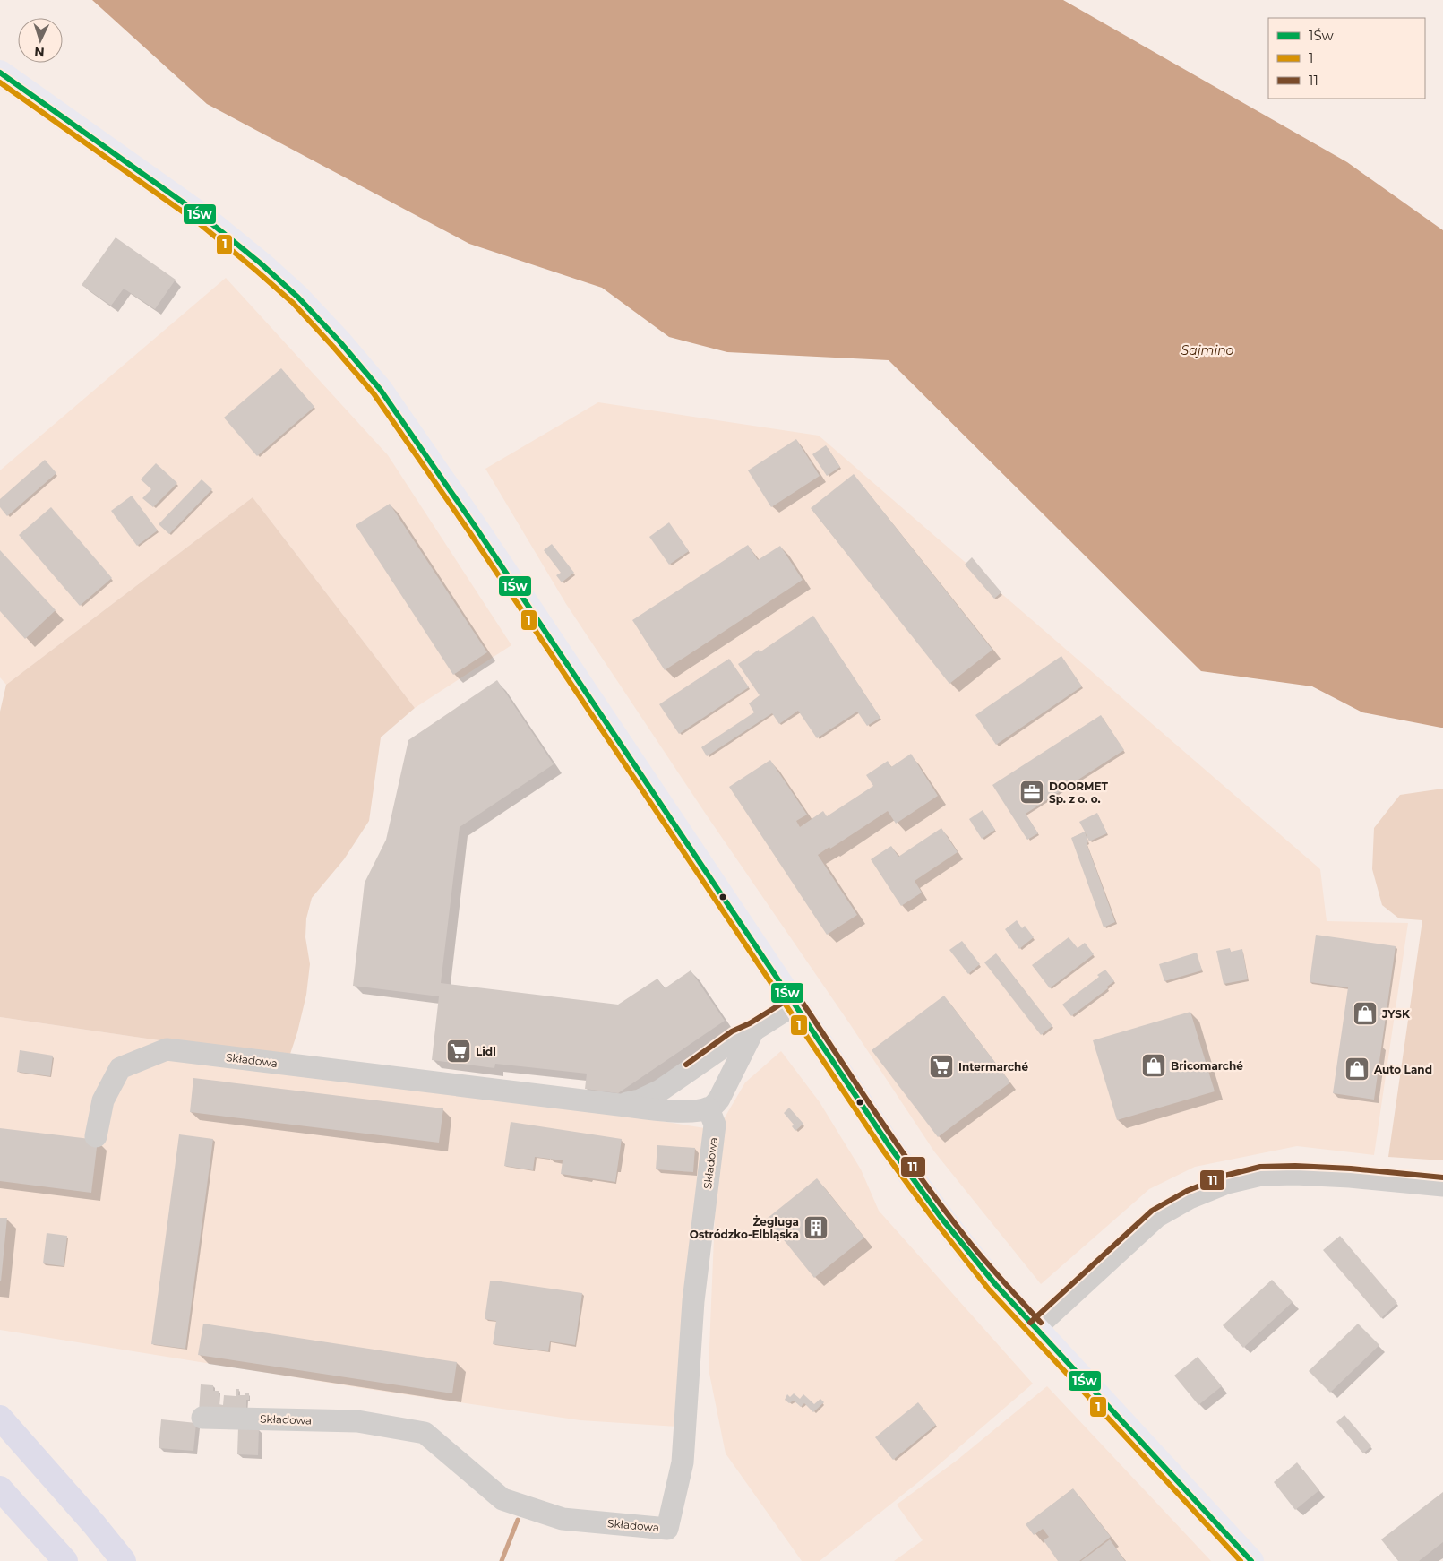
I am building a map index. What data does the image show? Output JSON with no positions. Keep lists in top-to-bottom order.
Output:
{
  "streets": {
    "street": ["Składowa"]
  },
  "water": ["Sajmino"],
  "places": {
    "office": ["DOORMET Sp. z o. o."],
    "shop": ["JYSK", "Bricomarché", "Auto Land"],
    "supermarket": ["Lidl", "Intermarché"],
    "building": ["Żegluga Ostródzko-Elbląska"]
  },
  "lines": ["transit line 1Św", "transit line 1", "transit line 11"],
  "legend": ["1Św", "1", "11"],
  "north": "bottom"
}
